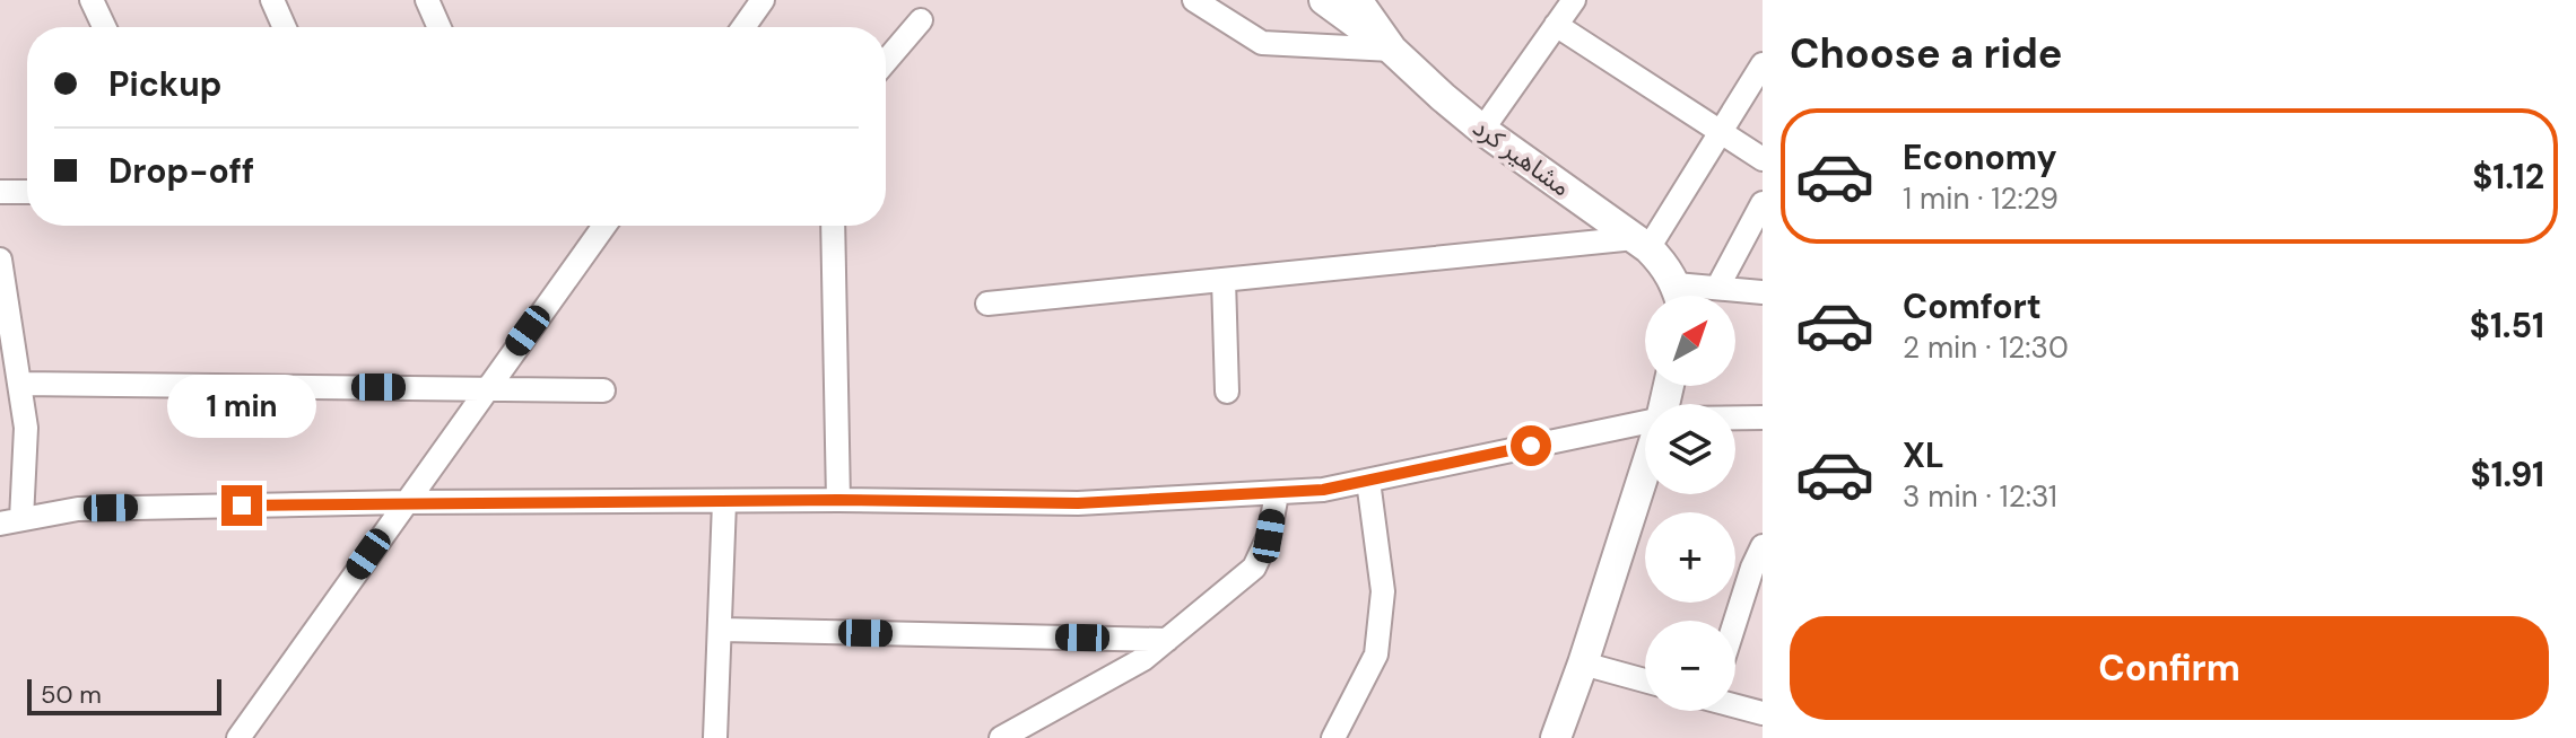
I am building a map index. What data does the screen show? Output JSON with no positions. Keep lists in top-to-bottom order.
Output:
{
  "streets": {
    "street": ["مشاهیر کرد"]
  },
  "scale_bar": "50 m",
  "north": "top right",
  "page": {
    "heading": "Choose a ride",
    "banner": ["Pickup", "Drop-off"],
    "list": [
      {
        "name": "Economy",
        "note": "1 min · 12:29",
        "value": "$1.12"
      },
      {
        "name": "Comfort",
        "note": "2 min · 12:30",
        "value": "$1.51"
      },
      {
        "name": "XL",
        "note": "3 min · 12:31",
        "value": "$1.91"
      }
    ],
    "map_buttons": ["+", "−"],
    "bubble": "1 min",
    "buttons": "Confirm",
    "scale": "50 m"
  }
}
